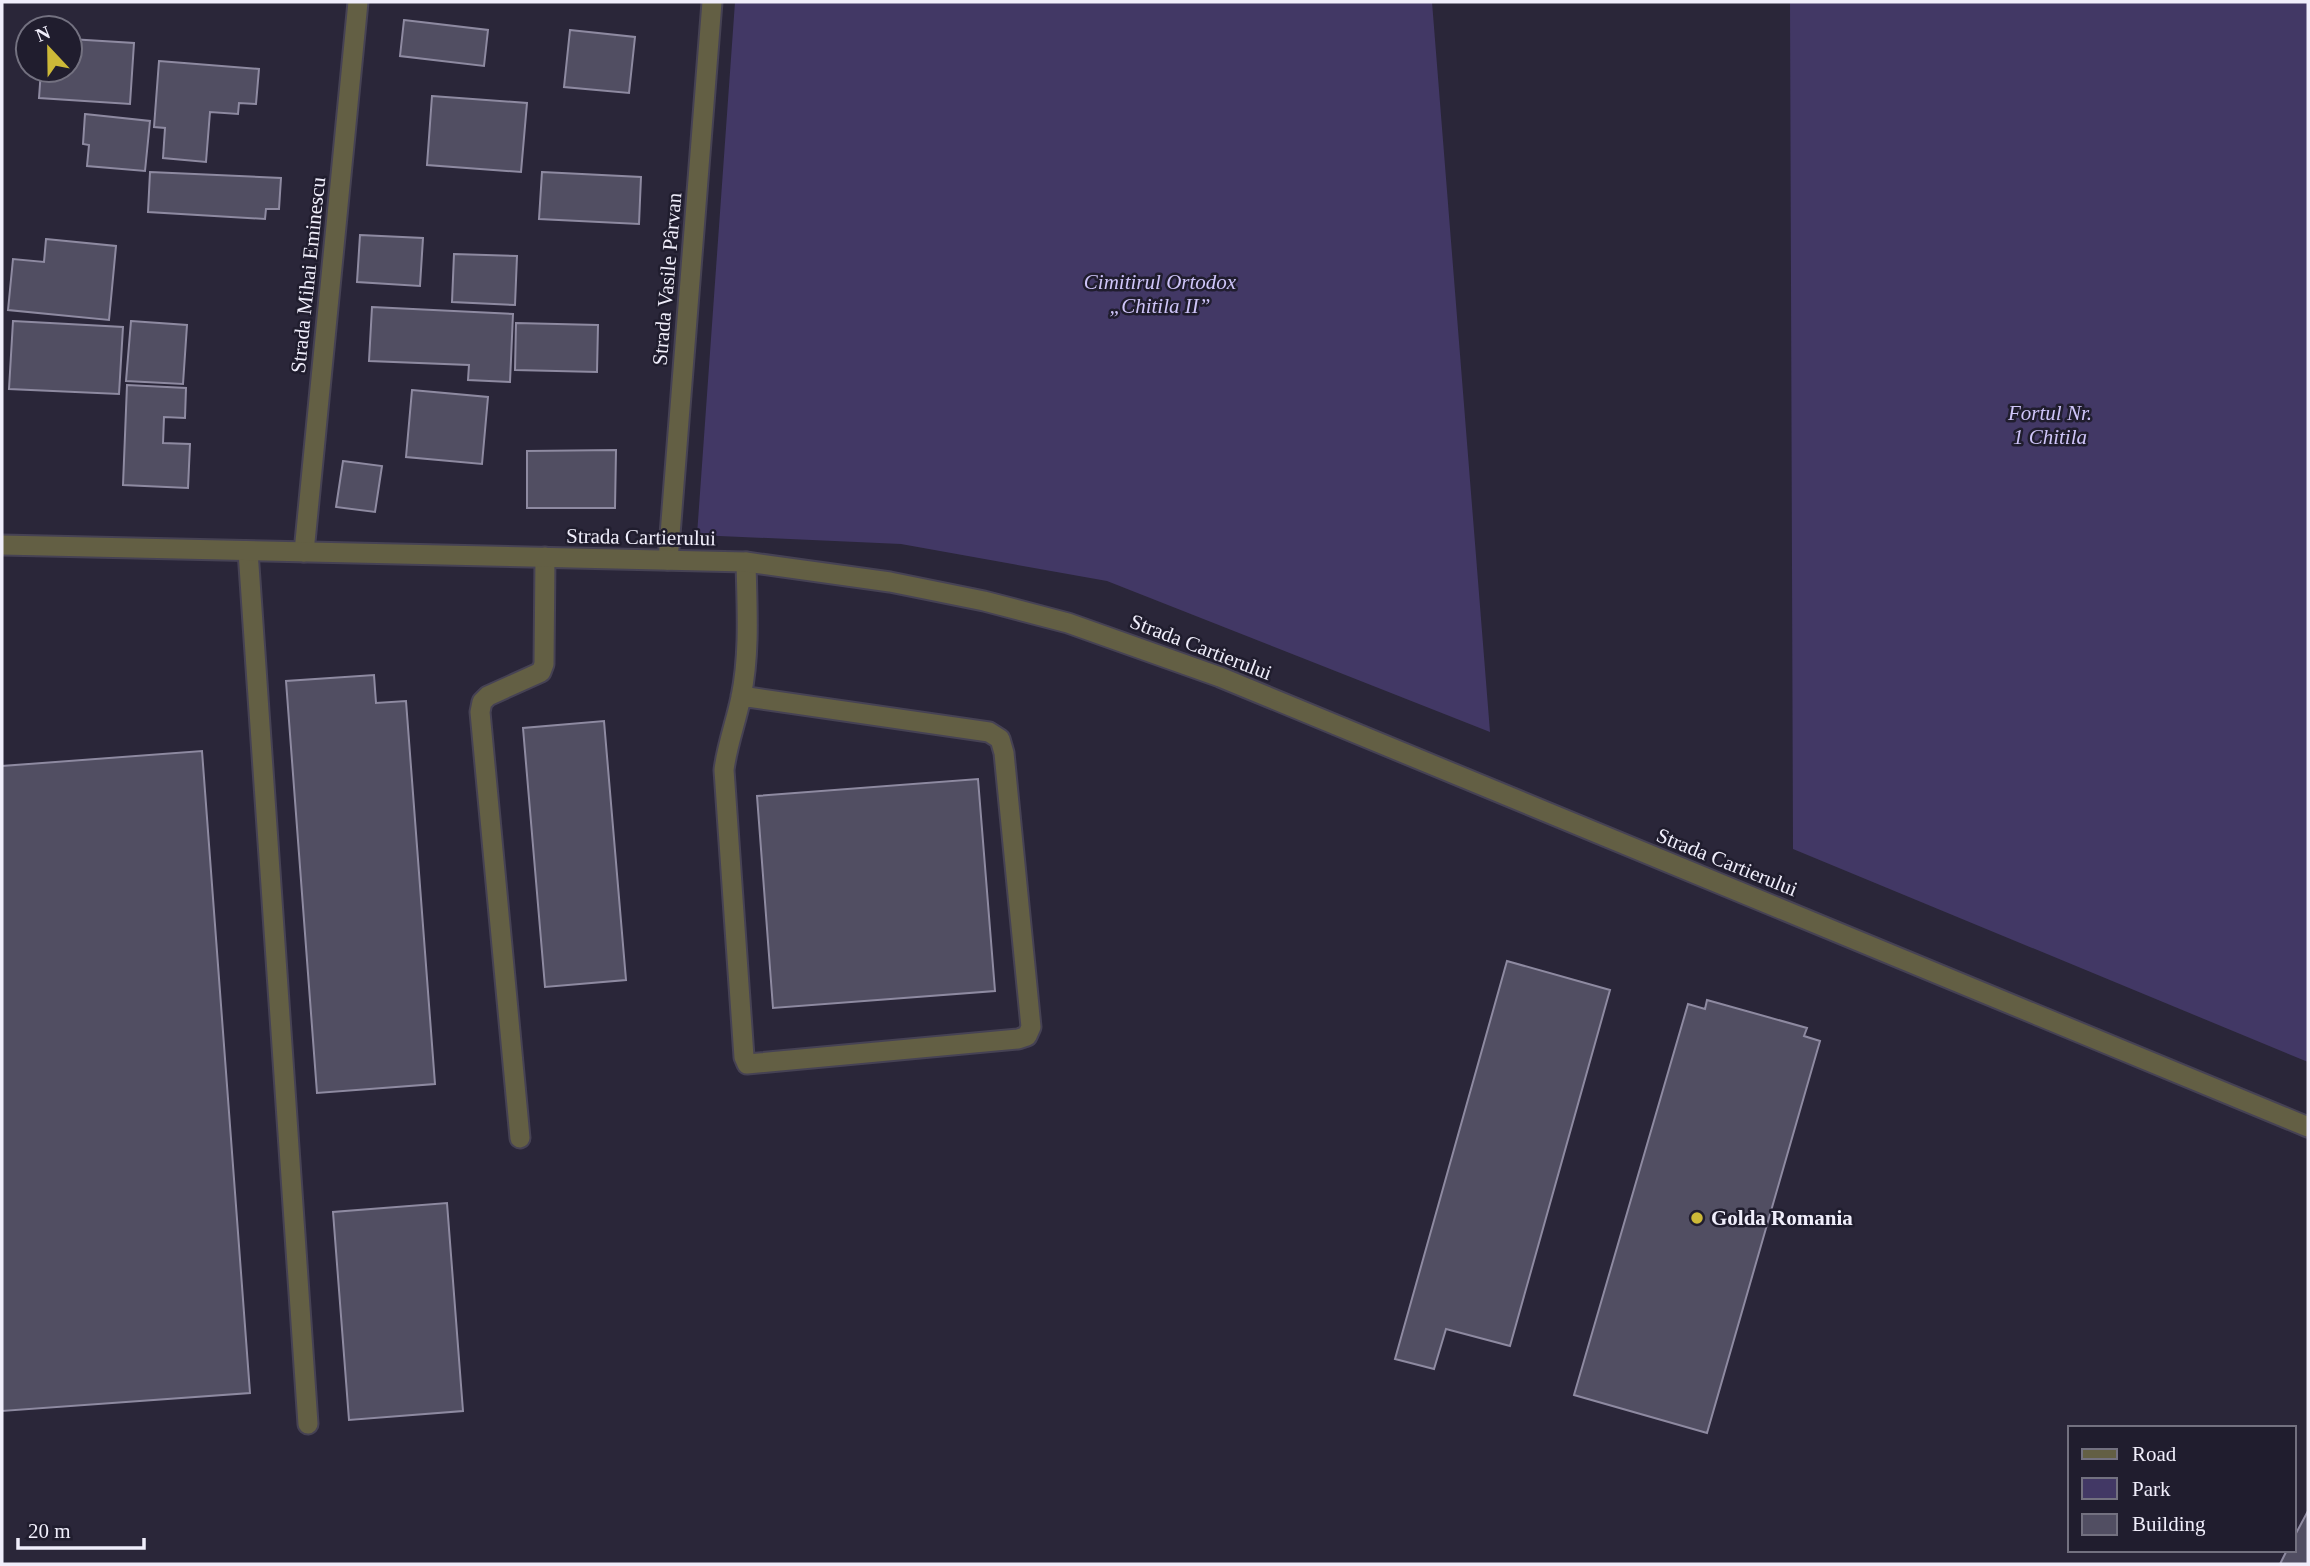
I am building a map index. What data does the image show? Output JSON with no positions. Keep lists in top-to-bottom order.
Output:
{
  "streets": {
    "street": ["Strada Mihai Eminescu", "Strada Vasile Pârvan", "Strada Cartierului"]
  },
  "crossings": [
    ["Strada Mihai Eminescu", "Strada Cartierului"],
    ["Strada Vasile Pârvan", "Strada Cartierului"]
  ],
  "parks": ["Cimitirul Ortodox „Chitila II”", "Fortul Nr. 1 Chitila"],
  "places": ["Golda Romania"],
  "legend": ["Road", "Park", "Building"],
  "scale_bar": "20 m",
  "north": "top"
}
